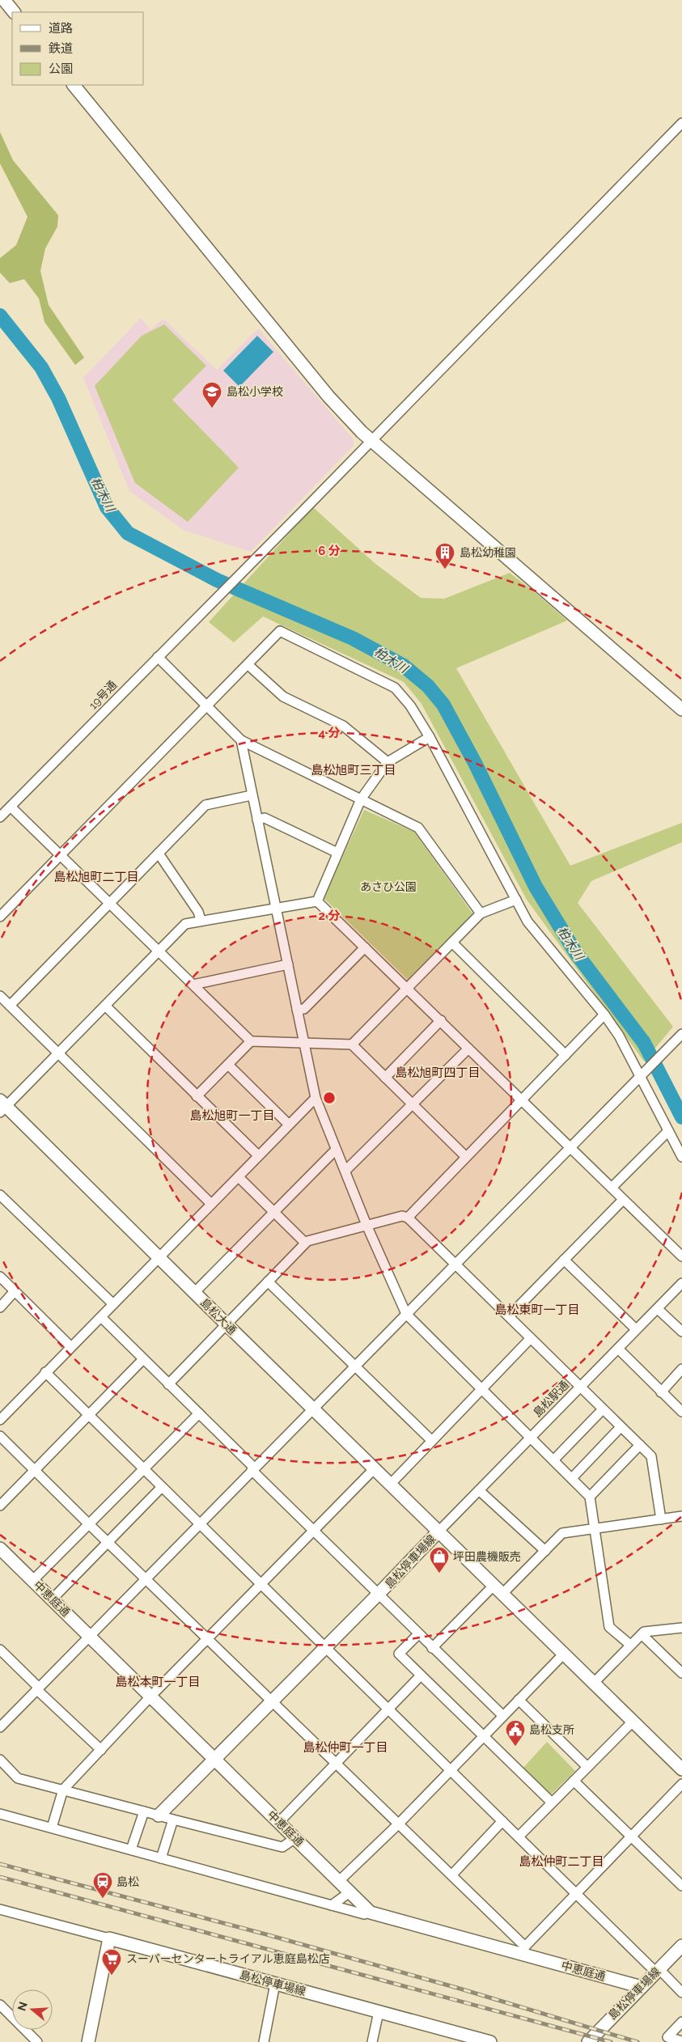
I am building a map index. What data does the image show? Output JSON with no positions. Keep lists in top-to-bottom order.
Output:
{
  "streets": {
    "street": [
      "19号通",
      "島松大通",
      "島松駅通",
      "島松停車場線",
      "中恵庭通"
    ]
  },
  "crossings": [
    ["島松大通", "島松駅通"],
    ["島松大通", "島松停車場線"],
    ["島松駅通", "島松停車場線"],
    ["島松停車場線", "中恵庭通"]
  ],
  "districts": [
    "島松旭町三丁目",
    "島松旭町二丁目",
    "島松旭町四丁目",
    "島松旭町一丁目",
    "島松東町一丁目",
    "島松本町一丁目",
    "島松仲町一丁目",
    "島松仲町二丁目"
  ],
  "water": ["柏木川"],
  "parks": ["あさひ公園"],
  "places": {
    "school or university": ["島松小学校"],
    "building": ["島松幼稚園"],
    "shop": ["坪田農機販売"],
    "public building": ["島松支所"],
    "station": ["島松"],
    "supermarket": ["スーパーセンタートライアル恵庭島松店"]
  },
  "legend": ["道路", "鉄道", "公園"],
  "north": "left",
  "rings": ["6 分", "4 分", "2 分"]
}
